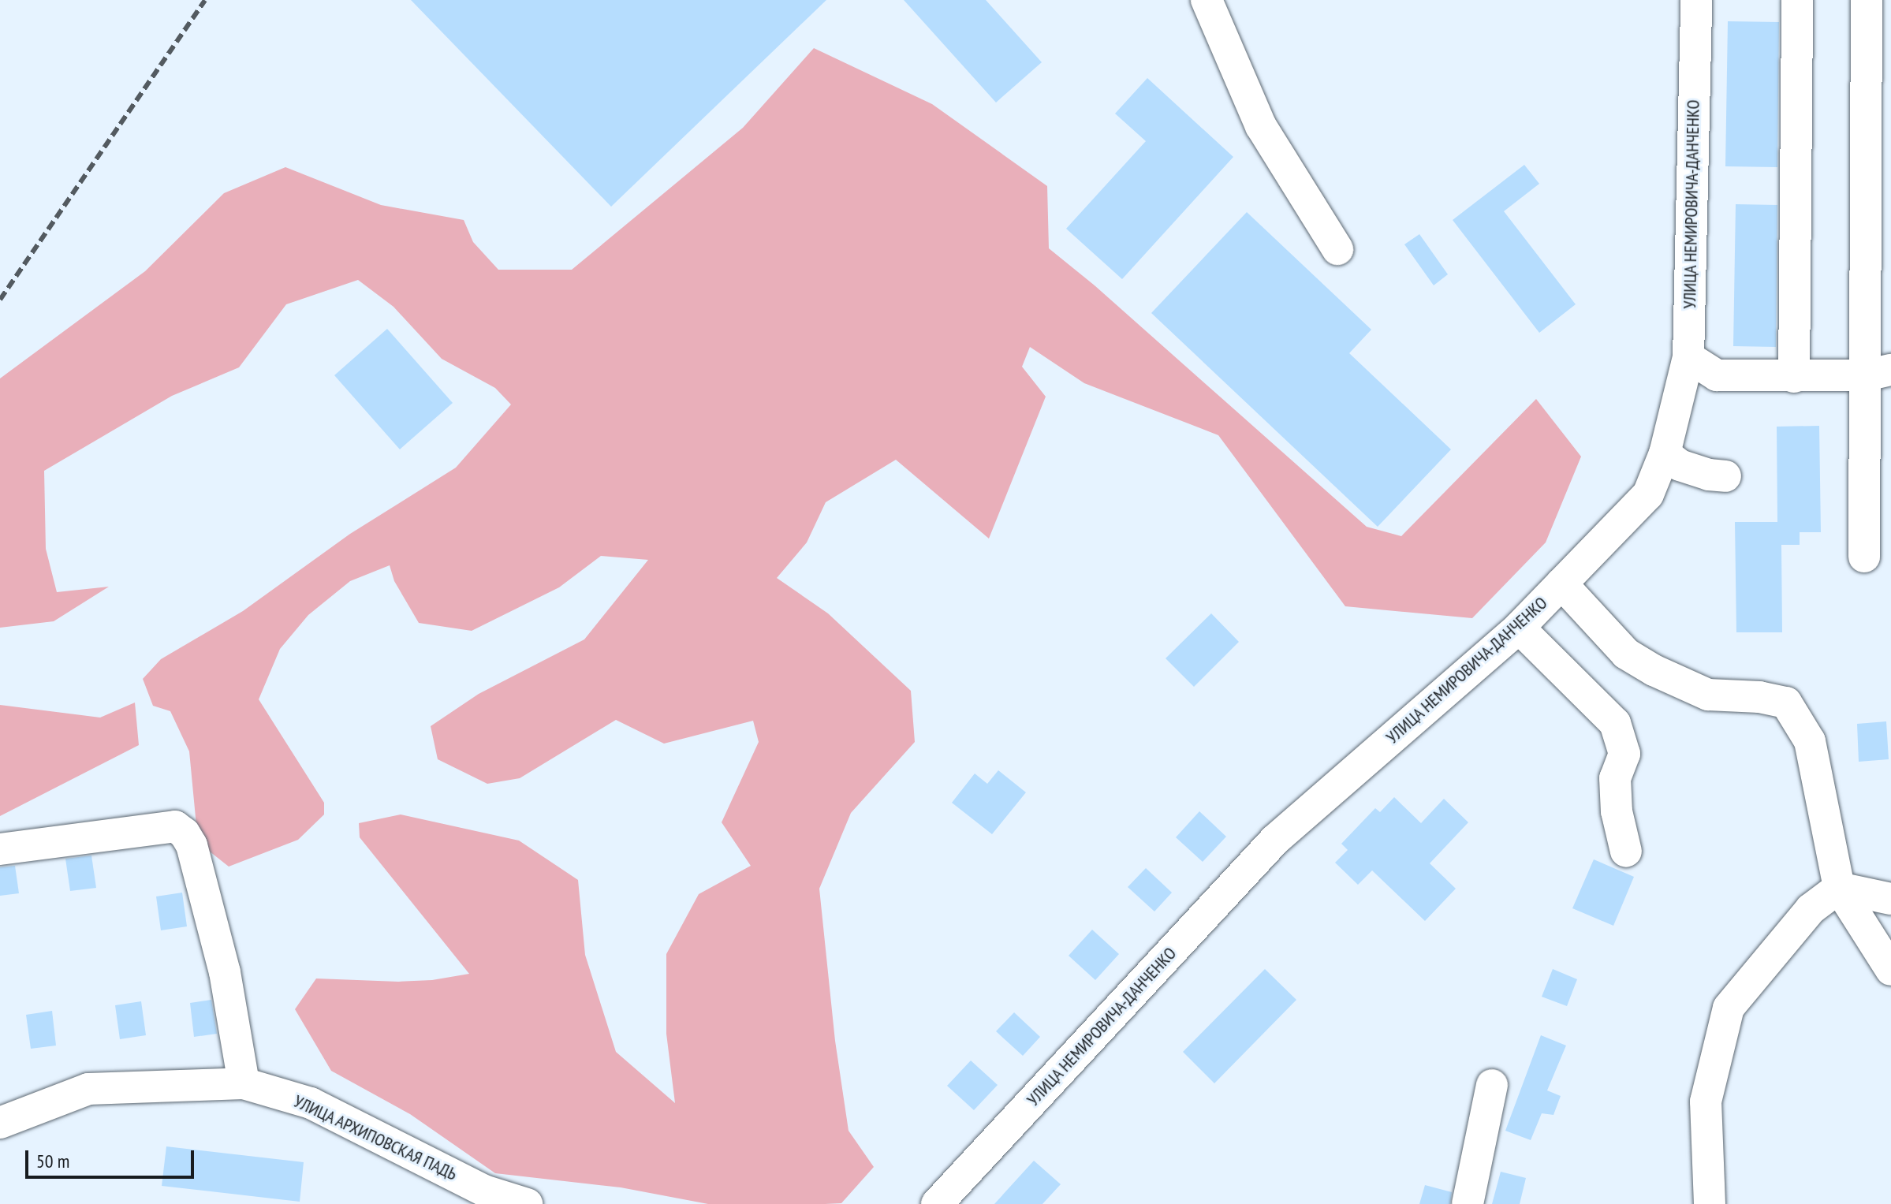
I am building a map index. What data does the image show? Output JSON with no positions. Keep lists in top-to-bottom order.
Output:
{
  "streets": {
    "street": ["УЛИЦА НЕМИРОВИЧА-ДАНЧЕНКО", "УЛИЦА АРХИПОВСКАЯ ПАДЬ"]
  },
  "scale_bar": "50 m"
}
